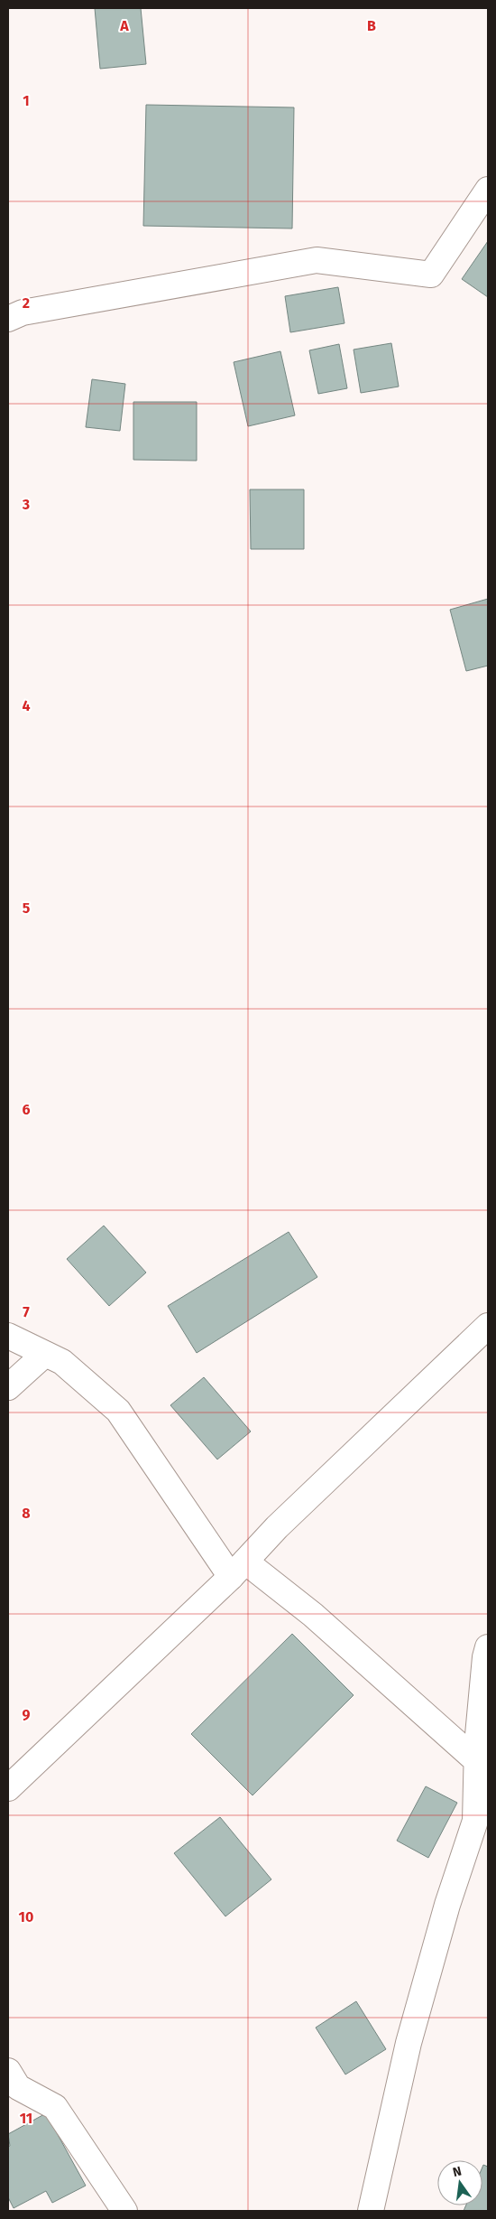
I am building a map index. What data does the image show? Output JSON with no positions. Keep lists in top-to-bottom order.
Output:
{
  "north": "top",
  "grid": {
    "columns": ["A", "B"],
    "rows": [
      "1",
      "2",
      "3",
      "4",
      "5",
      "6",
      "7",
      "8",
      "9",
      "10",
      "11"
    ]
  }
}
